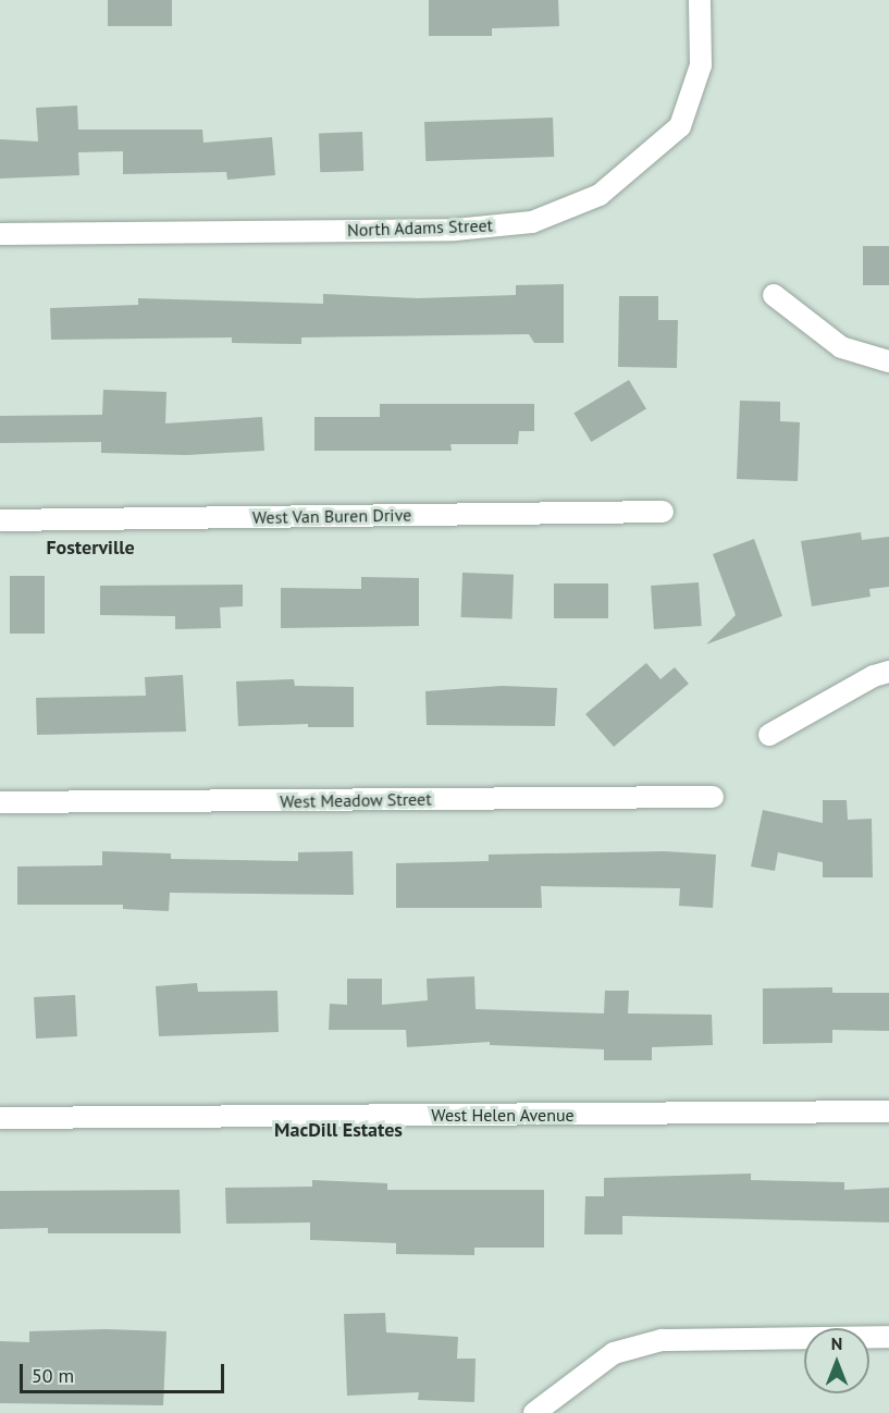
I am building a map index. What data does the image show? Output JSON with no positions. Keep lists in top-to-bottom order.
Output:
{
  "streets": {
    "street": [
      "North Adams Street",
      "West Van Buren Drive",
      "West Meadow Street",
      "West Helen Avenue"
    ]
  },
  "districts": ["Fosterville", "MacDill Estates"],
  "scale_bar": "50 m",
  "north": "top"
}
